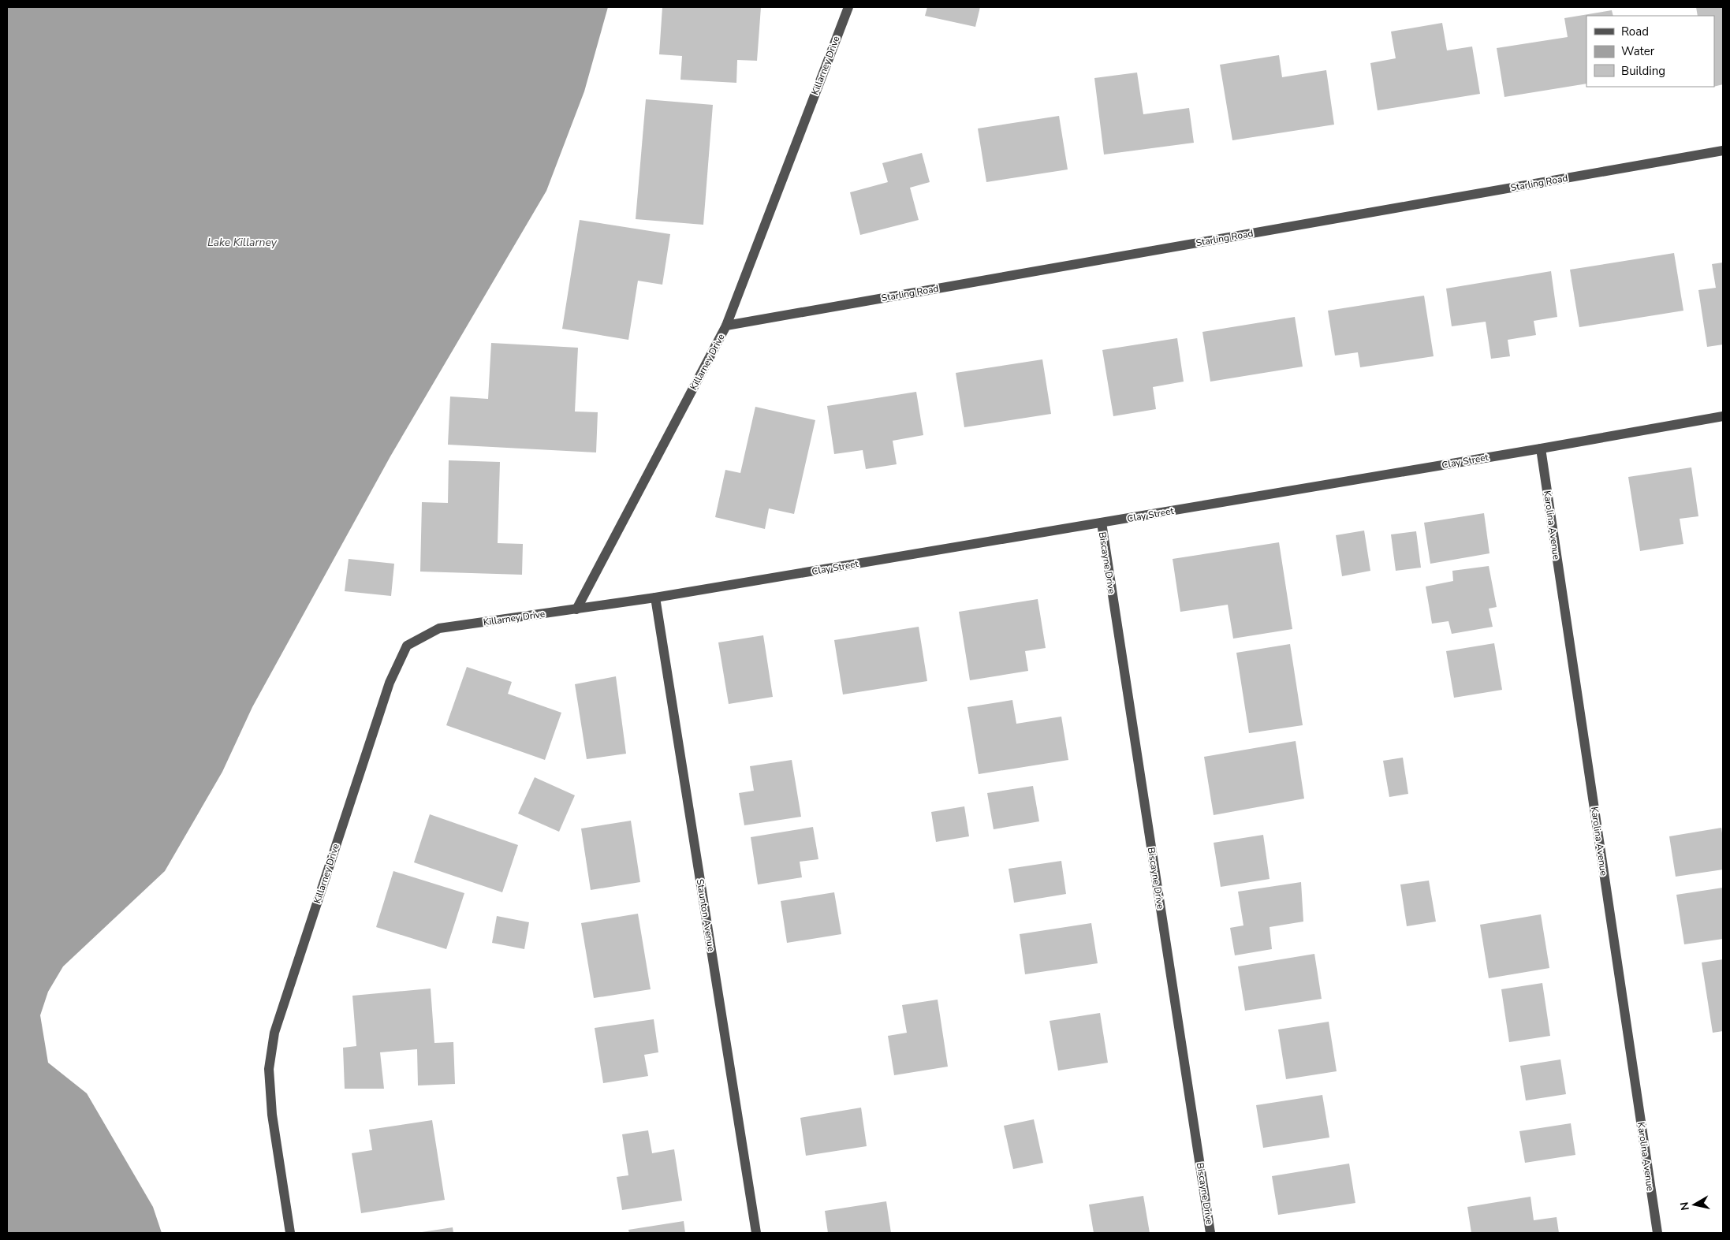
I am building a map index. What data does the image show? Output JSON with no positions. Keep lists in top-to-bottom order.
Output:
{
  "streets": {
    "street": [
      "Killarney Drive",
      "Starling Road",
      "Clay Street",
      "Karolina Avenue",
      "Biscayne Drive",
      "Staunton Avenue"
    ]
  },
  "crossings": [
    ["Killarney Drive", "Starling Road"],
    ["Killarney Drive", "Clay Street"],
    ["Clay Street", "Karolina Avenue"],
    ["Clay Street", "Biscayne Drive"],
    ["Clay Street", "Staunton Avenue"]
  ],
  "water": ["Lake Killarney"],
  "legend": ["Road", "Water", "Building"],
  "north": "left"
}
